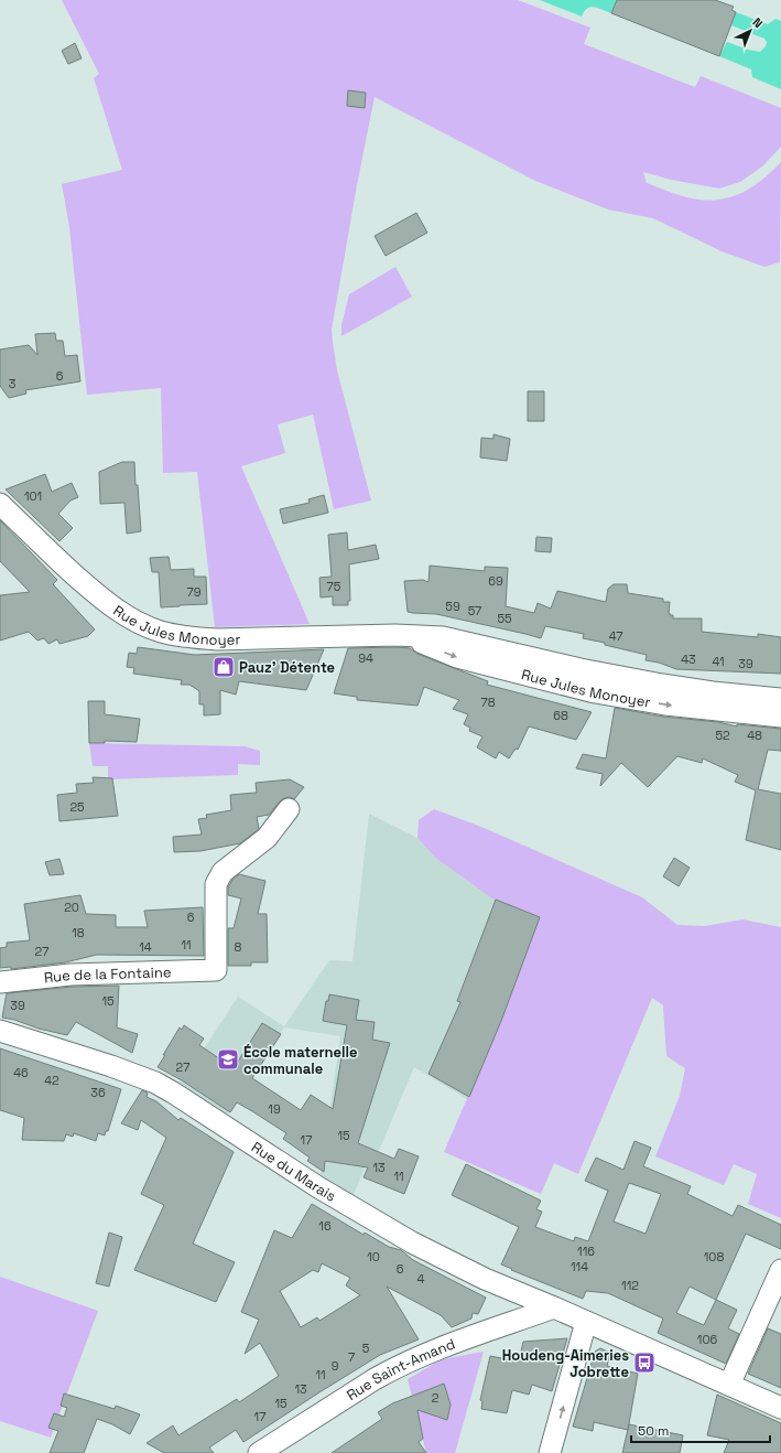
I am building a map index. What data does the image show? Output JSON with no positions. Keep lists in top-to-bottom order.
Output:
{
  "streets": {
    "street": [
      "Rue Jules Monoyer",
      "Rue de la Fontaine",
      "Rue du Marais",
      "Rue Saint-Amand"
    ]
  },
  "crossings": [
    ["Rue du Marais", "Rue Saint-Amand"]
  ],
  "places": {
    "shop": ["Pauz' Détente"],
    "school or university": ["École maternelle communale"],
    "bus stop": ["Houdeng-Aimeries Jobrette"]
  },
  "house_numbers": [
    "6",
    "3",
    "101",
    "69",
    "75",
    "79",
    "59",
    "57",
    "55",
    "47",
    "94",
    "43",
    "41",
    "39",
    "78",
    "68",
    "52",
    "48",
    "25",
    "20",
    "6",
    "18",
    "11",
    "14",
    "8",
    "27",
    "15",
    "39",
    "27",
    "46",
    "42",
    "36",
    "19",
    "15",
    "17",
    "13",
    "11",
    "16",
    "116",
    "10",
    "108",
    "114",
    "6",
    "4",
    "112",
    "106",
    "5",
    "7",
    "9",
    "11",
    "13",
    "2",
    "15",
    "17"
  ],
  "scale_bar": "50 m",
  "north": "top right"
}
